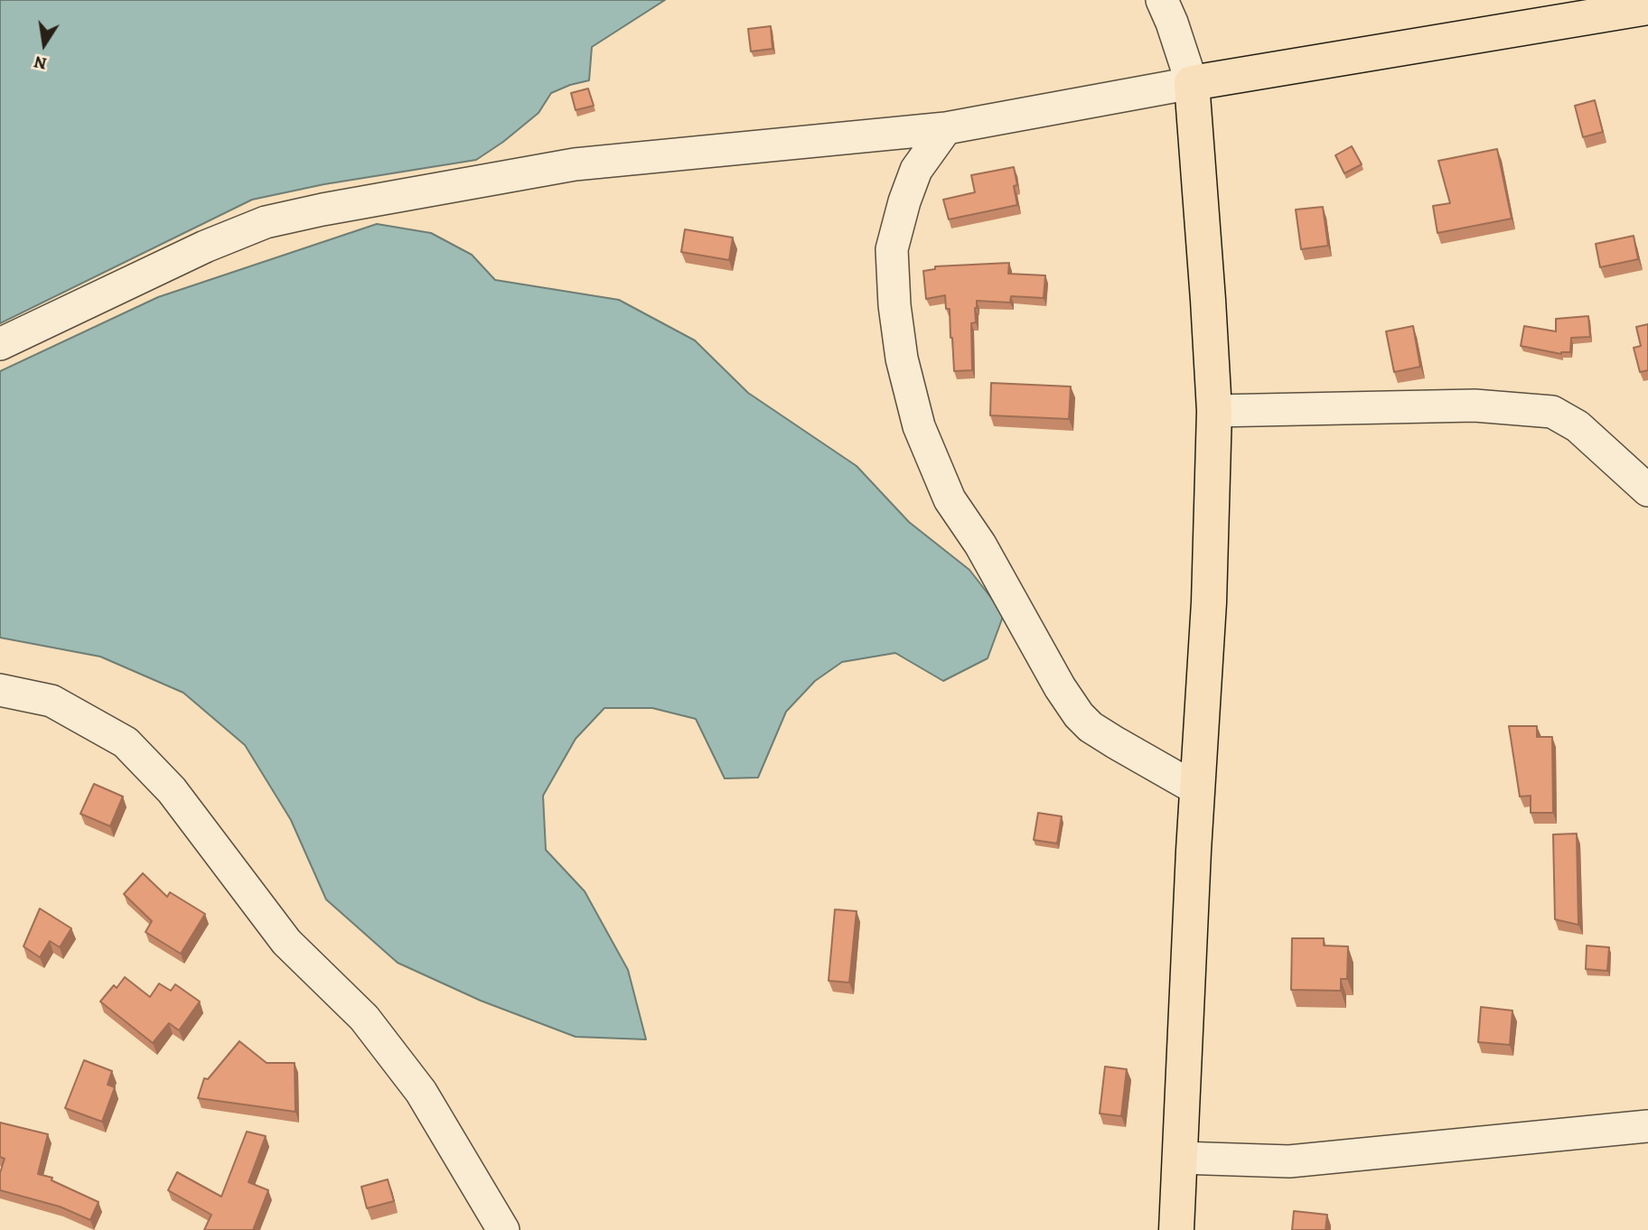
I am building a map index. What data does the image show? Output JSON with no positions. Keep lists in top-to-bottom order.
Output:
{
  "north": "bottom"
}
